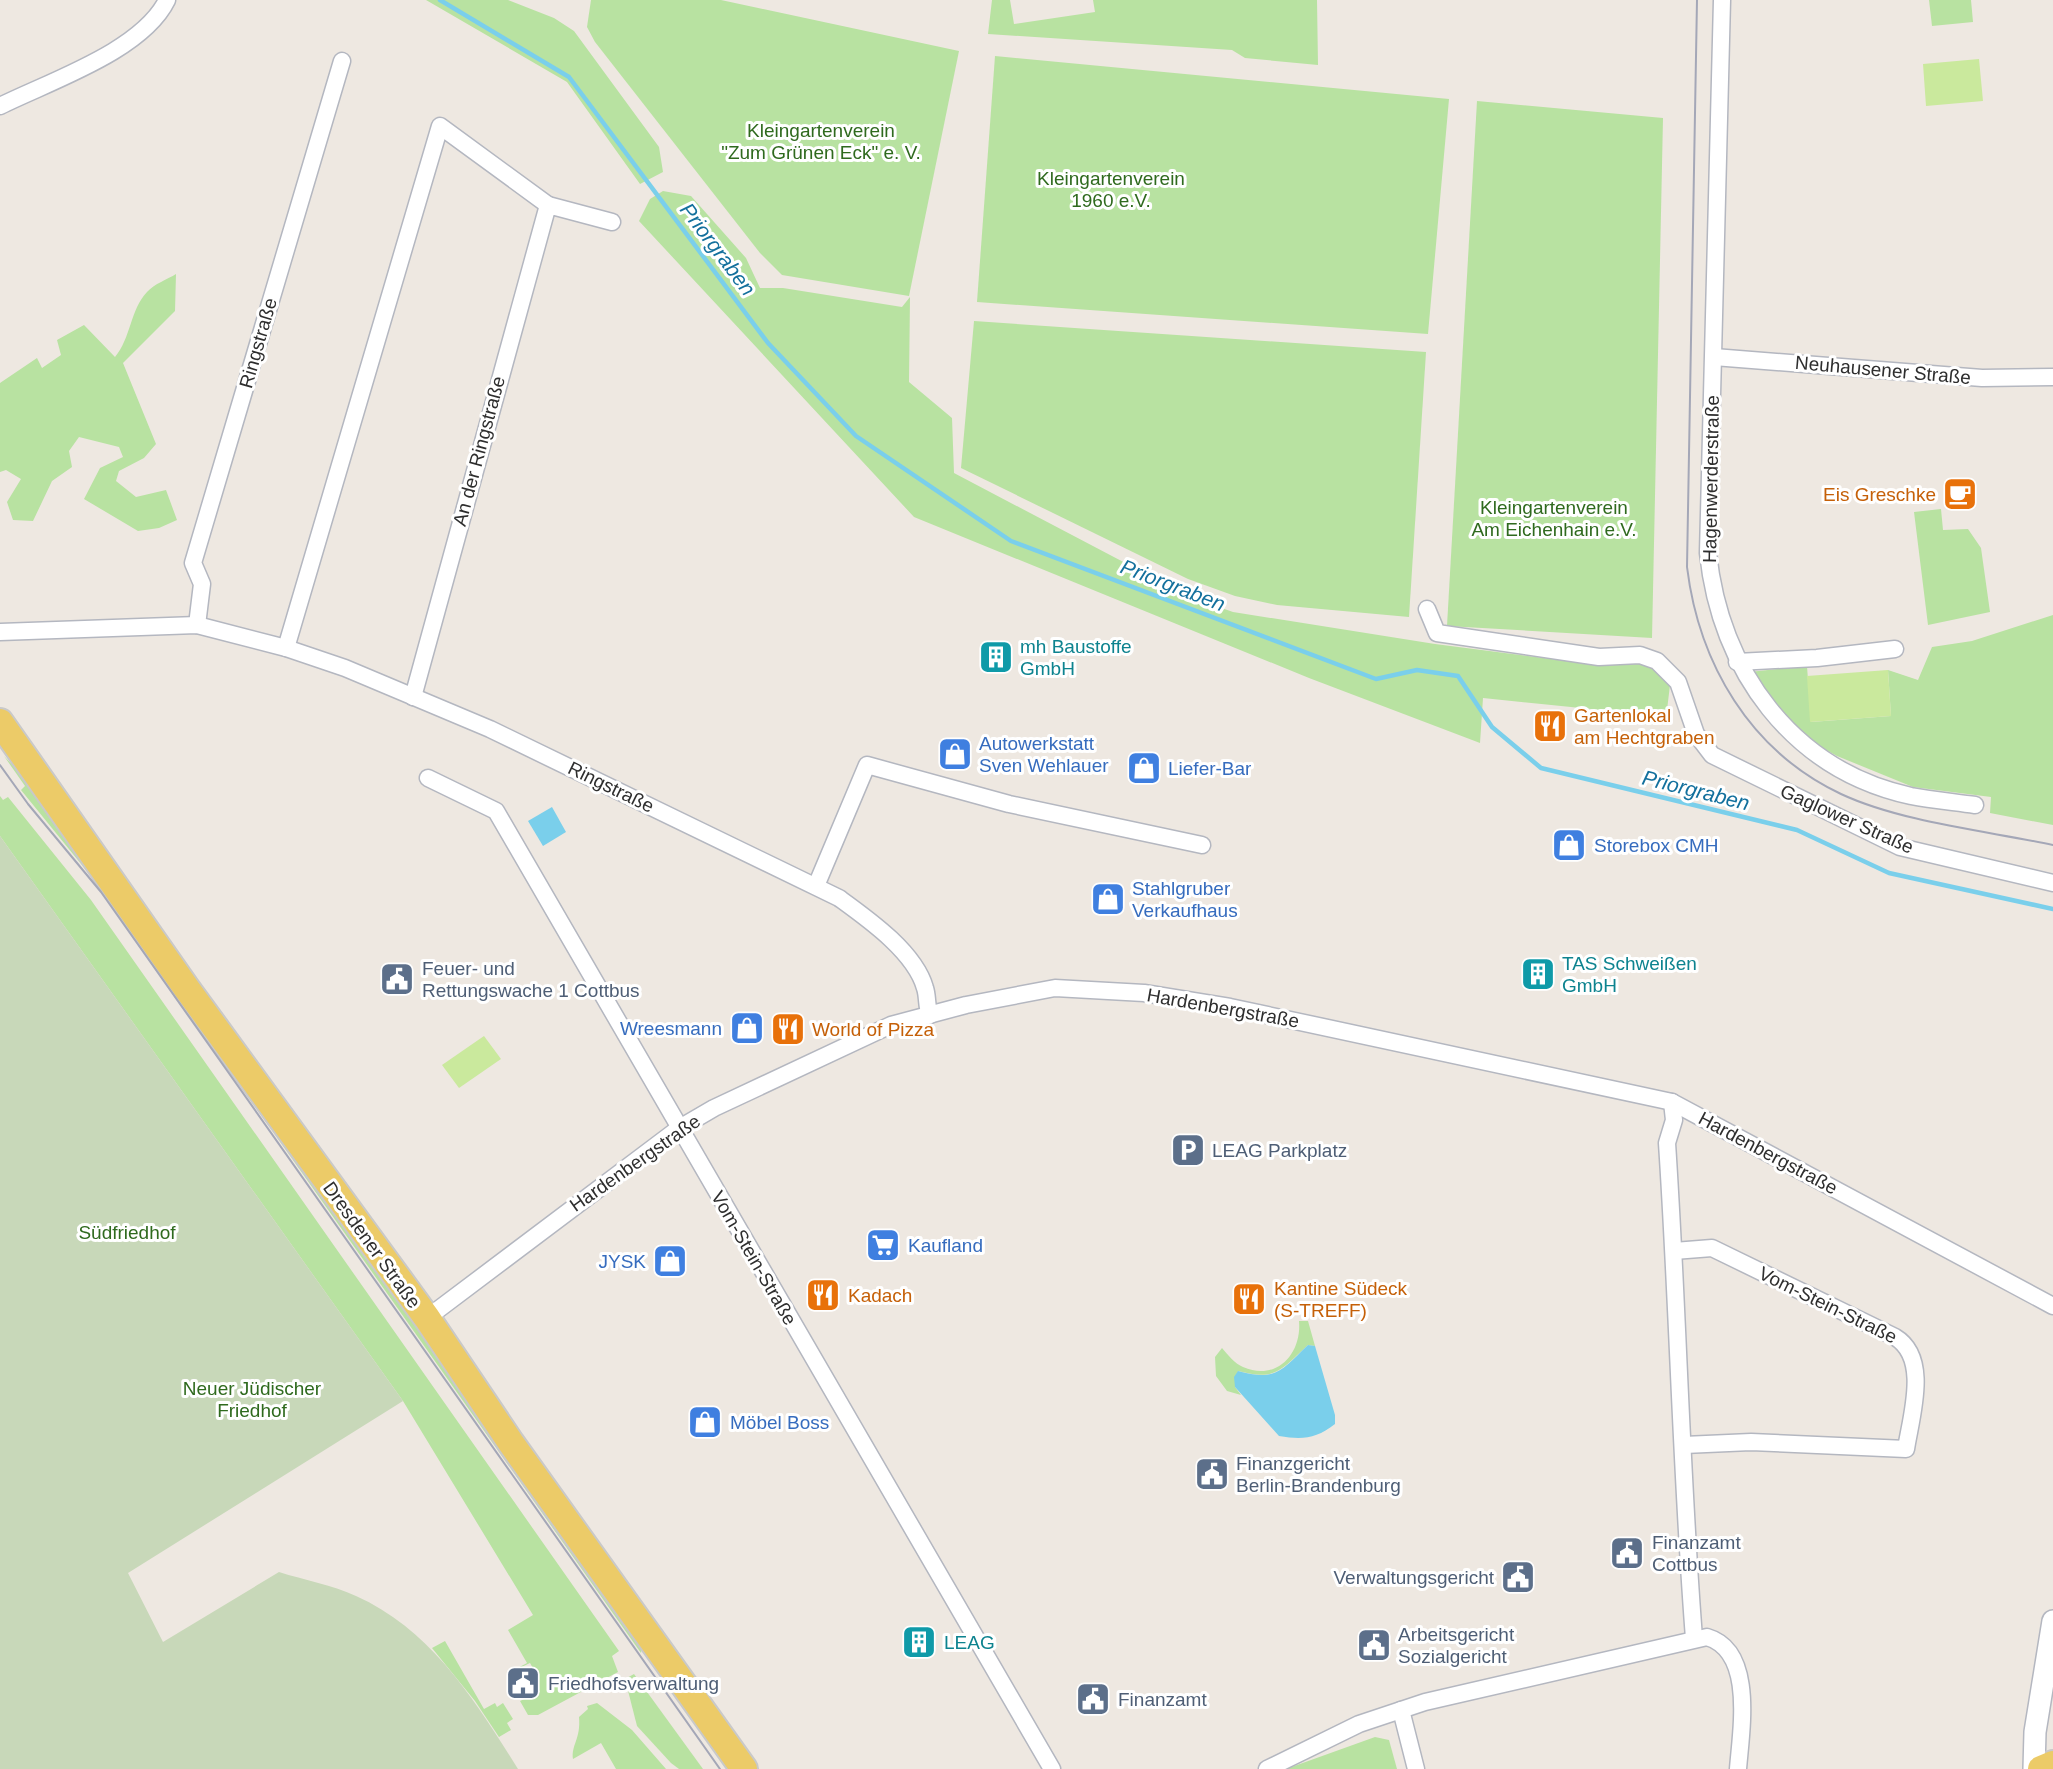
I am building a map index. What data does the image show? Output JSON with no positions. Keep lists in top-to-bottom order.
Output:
{
  "streets": {
    "main road": ["Dresdener Straße"],
    "street": [
      "Ringstraße",
      "Neuhausener Straße",
      "An der Ringstraße",
      "Hagenwerderstraße",
      "Gaglower Straße",
      "Hardenbergstraße",
      "Vom-Stein-Straße"
    ]
  },
  "crossings": [
    ["Ringstraße", "An der Ringstraße"],
    ["Ringstraße", "Hardenbergstraße"],
    ["Neuhausener Straße", "Hagenwerderstraße"],
    ["Hardenbergstraße", "Dresdener Straße"],
    ["Hardenbergstraße", "Vom-Stein-Straße"]
  ],
  "water": ["Priorgraben"],
  "parks": [
    "Kleingartenverein \"Zum Grünen Eck\" e. V.",
    "Kleingartenverein 1960 e.V.",
    "Kleingartenverein Am Eichenhain e.V.",
    "Südfriedhof",
    "Neuer Jüdischer Friedhof"
  ],
  "places": {
    "cafe": ["Eis Greschke"],
    "building": ["mh Baustoffe GmbH", "TAS Schweißen GmbH", "LEAG"],
    "restaurant": [
      "Gartenlokal am Hechtgraben",
      "World of Pizza",
      "Kadach",
      "Kantine Südeck (S-TREFF)"
    ],
    "shop": [
      "Autowerkstatt Sven Wehlauer",
      "Liefer-Bar",
      "Storebox CMH",
      "Stahlgruber Verkaufhaus",
      "Wreesmann",
      "JYSK",
      "Möbel Boss"
    ],
    "public building": [
      "Feuer- und Rettungswache 1 Cottbus",
      "Finanzgericht Berlin-Brandenburg",
      "Finanzamt Cottbus",
      "Verwaltungsgericht",
      "Arbeitsgericht Sozialgericht",
      "Friedhofsverwaltung",
      "Finanzamt"
    ],
    "parking": ["LEAG Parkplatz"],
    "supermarket": ["Kaufland"]
  }
}
